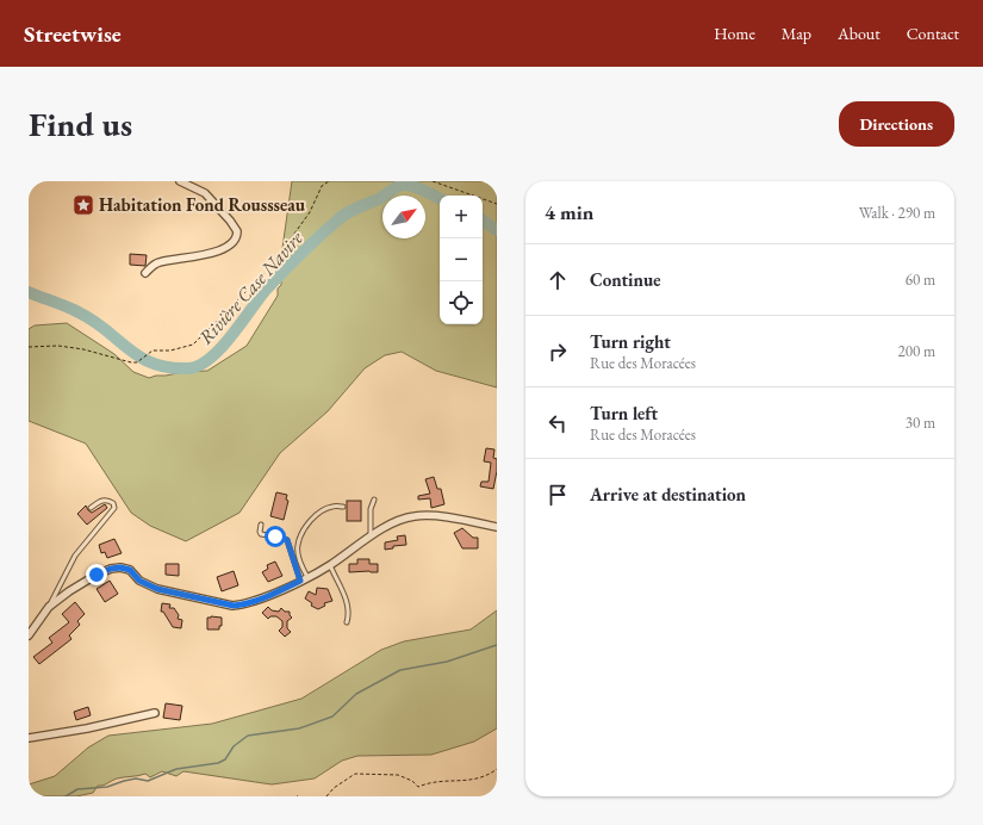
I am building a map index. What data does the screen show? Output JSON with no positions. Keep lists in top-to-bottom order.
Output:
{
  "water": ["Rivière Case Navire"],
  "places": {
    "place": ["Habitation Fond Roussseau"]
  },
  "north": "top right",
  "page": {
    "header": "Streetwise",
    "nav": [
      "Home",
      "Map",
      "About",
      "Contact"
    ],
    "buttons": "Directions",
    "title": "Find us",
    "heading": ["4 min", "Walk · 290 m"],
    "map_buttons": ["+", "−"],
    "list": [
      ["Continue", "60 m"],
      ["Turn right", "Rue des Moracées", "200 m"],
      ["Turn left", "Rue des Moracées", "30 m"],
      "Arrive at destination"
    ]
  }
}
